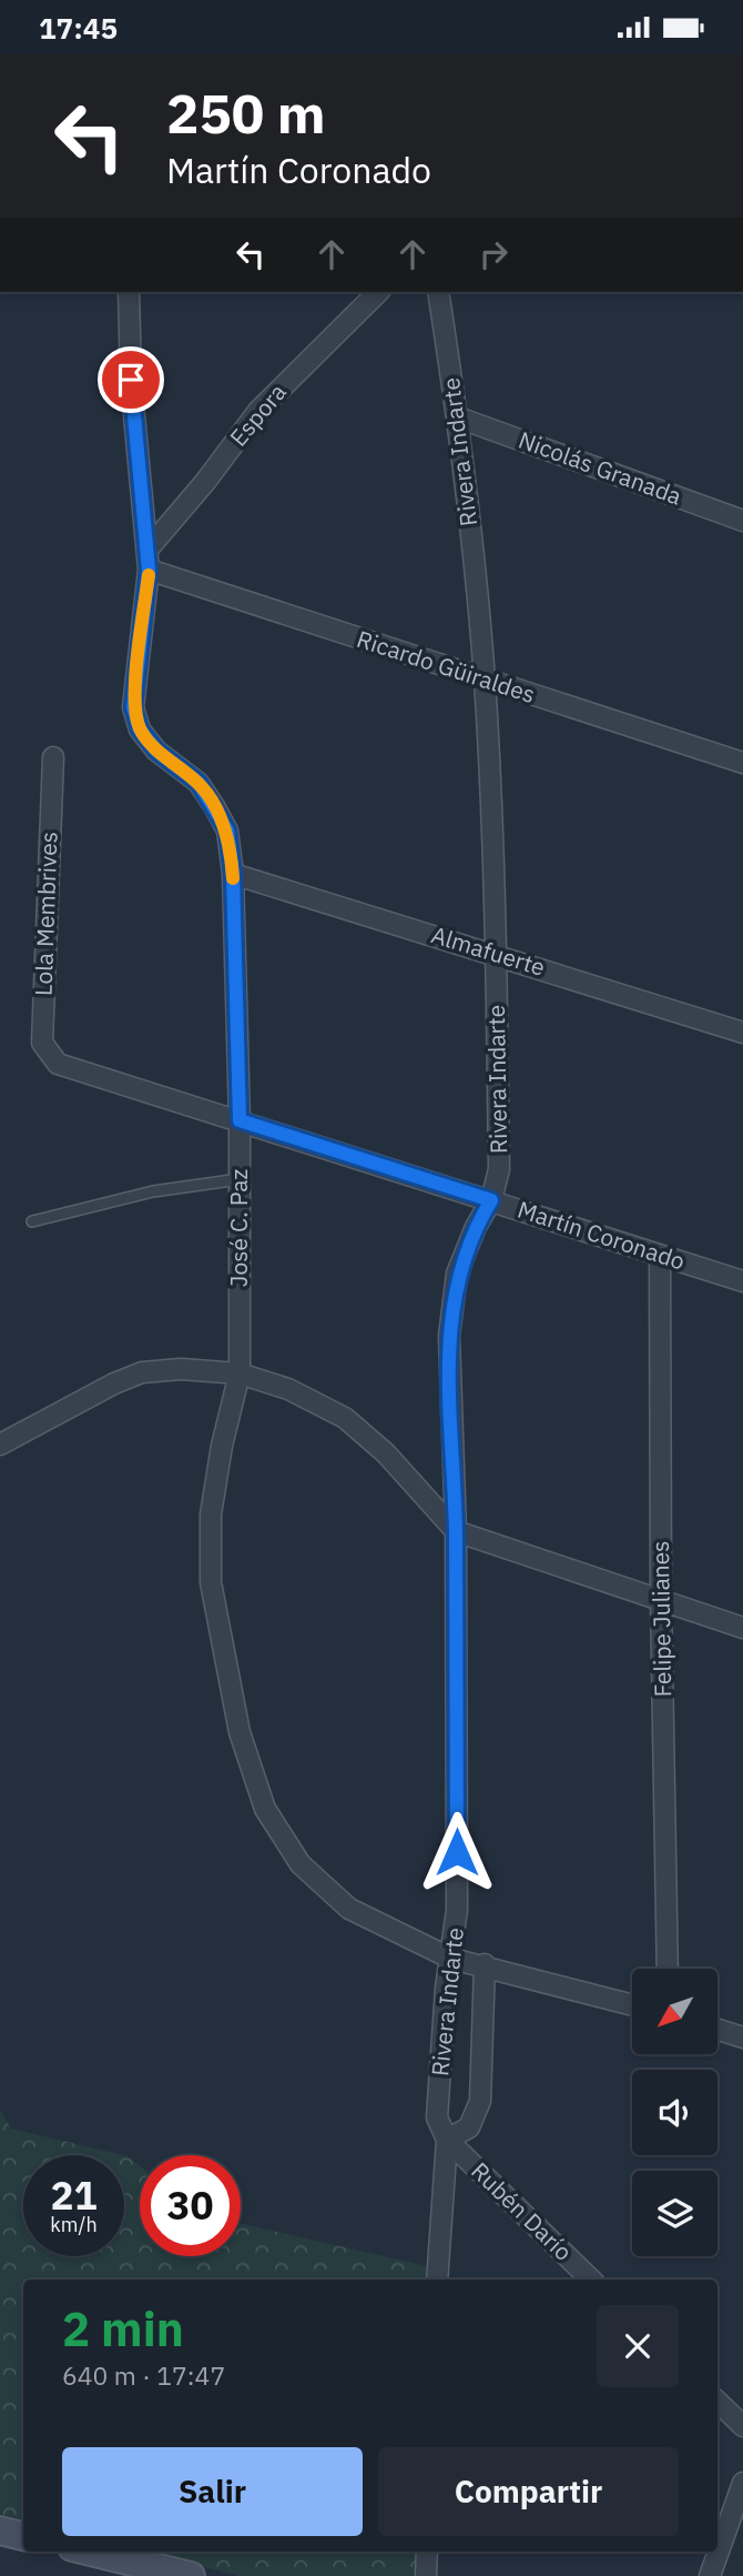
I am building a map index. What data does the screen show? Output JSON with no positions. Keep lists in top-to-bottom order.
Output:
{
  "streets": {
    "street": [
      "Espora",
      "Rivera Indarte",
      "Nicolás Granada",
      "Ricardo Güiraldes",
      "Lola Membrives",
      "Almafuerte",
      "José C. Paz",
      "Martín Coronado",
      "Felipe Julianes",
      "Rubén Darío"
    ]
  },
  "crossings": [
    ["Espora", "José C. Paz"],
    ["Rivera Indarte", "Nicolás Granada"],
    ["Rivera Indarte", "Ricardo Güiraldes"],
    ["Rivera Indarte", "Almafuerte"],
    ["Rivera Indarte", "José C. Paz"],
    ["Rivera Indarte", "Martín Coronado"],
    ["Rivera Indarte", "Rubén Darío"],
    ["Ricardo Güiraldes", "José C. Paz"],
    ["Lola Membrives", "Martín Coronado"],
    ["Almafuerte", "José C. Paz"],
    ["José C. Paz", "Martín Coronado"],
    ["Martín Coronado", "Felipe Julianes"]
  ],
  "north": "bottom left",
  "page": {
    "status": "17:45",
    "turn": ["250 m", "Martín Coronado"],
    "speed": "21 km/h",
    "limit": "30",
    "heading": ["2 min", "640 m · 17:47"],
    "buttons": ["Salir", "Compartir"]
  }
}
